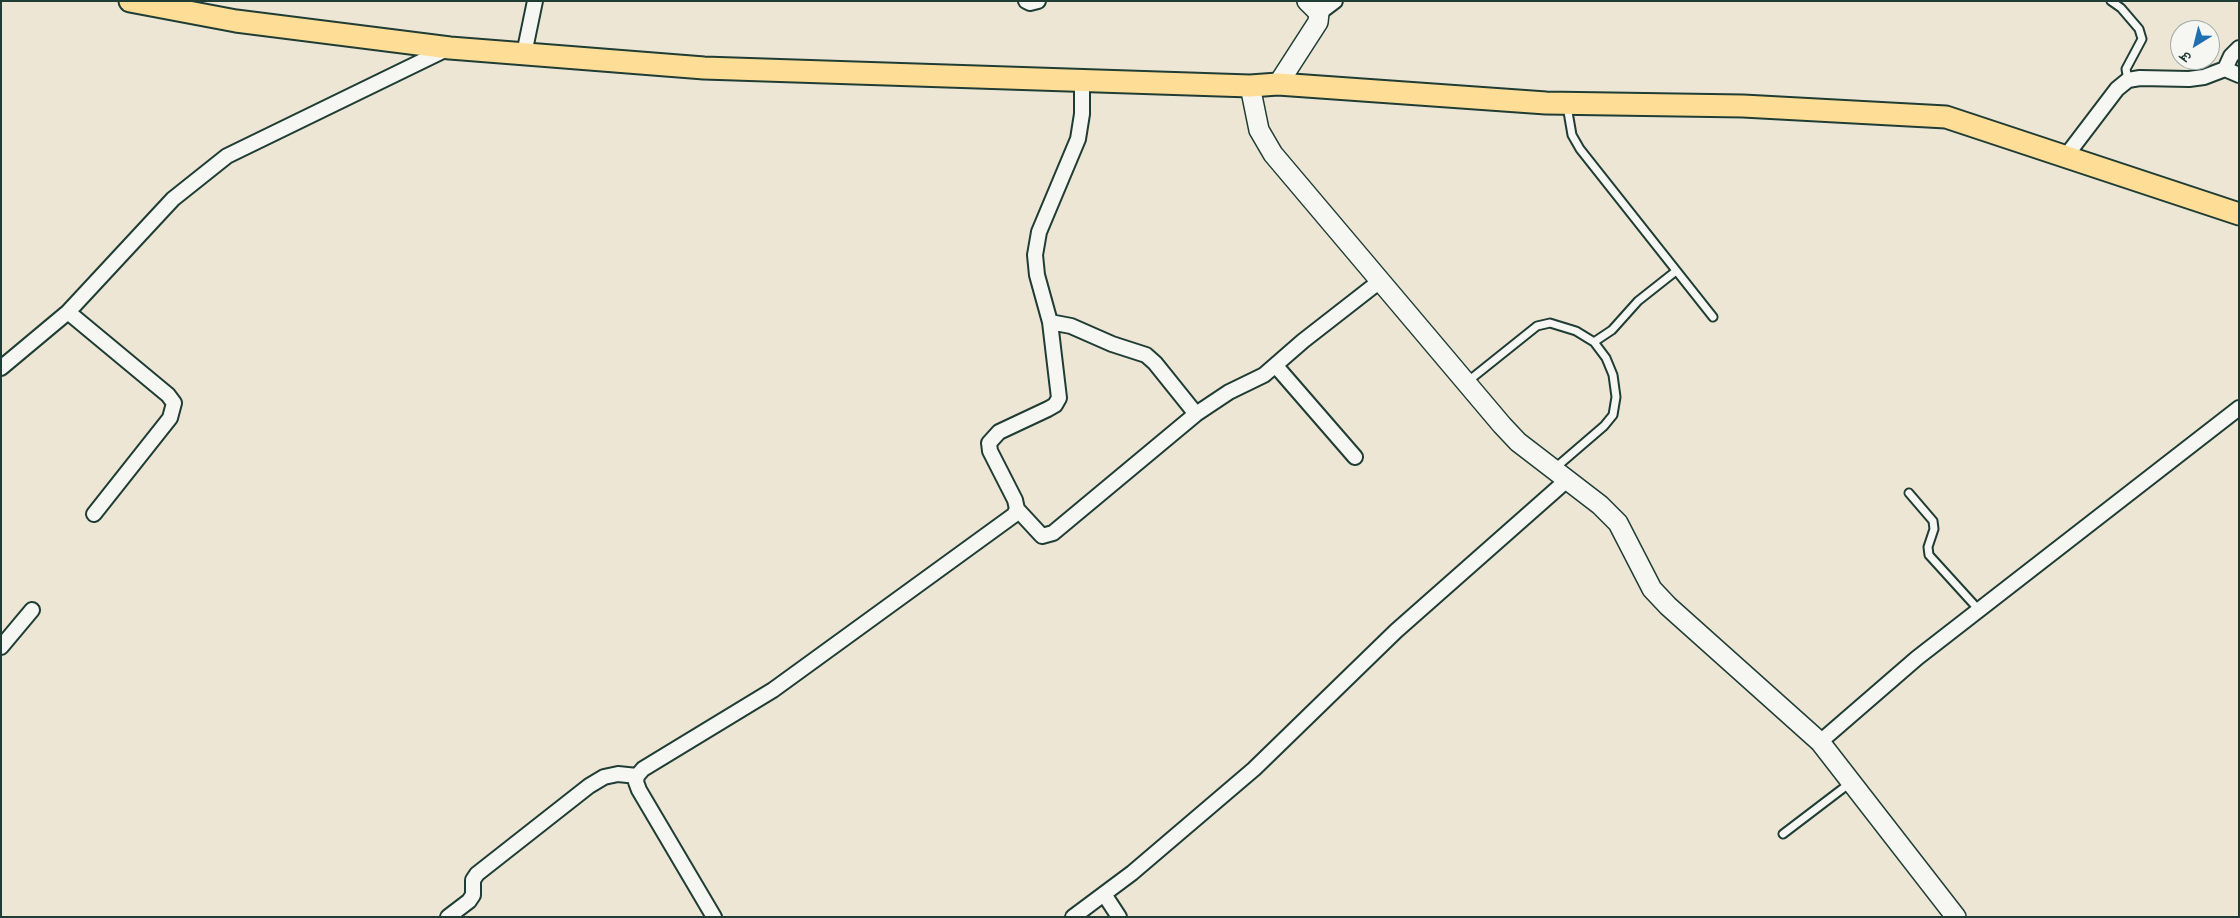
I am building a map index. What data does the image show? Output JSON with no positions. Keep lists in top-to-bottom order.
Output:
{
  "north": "bottom left"
}
